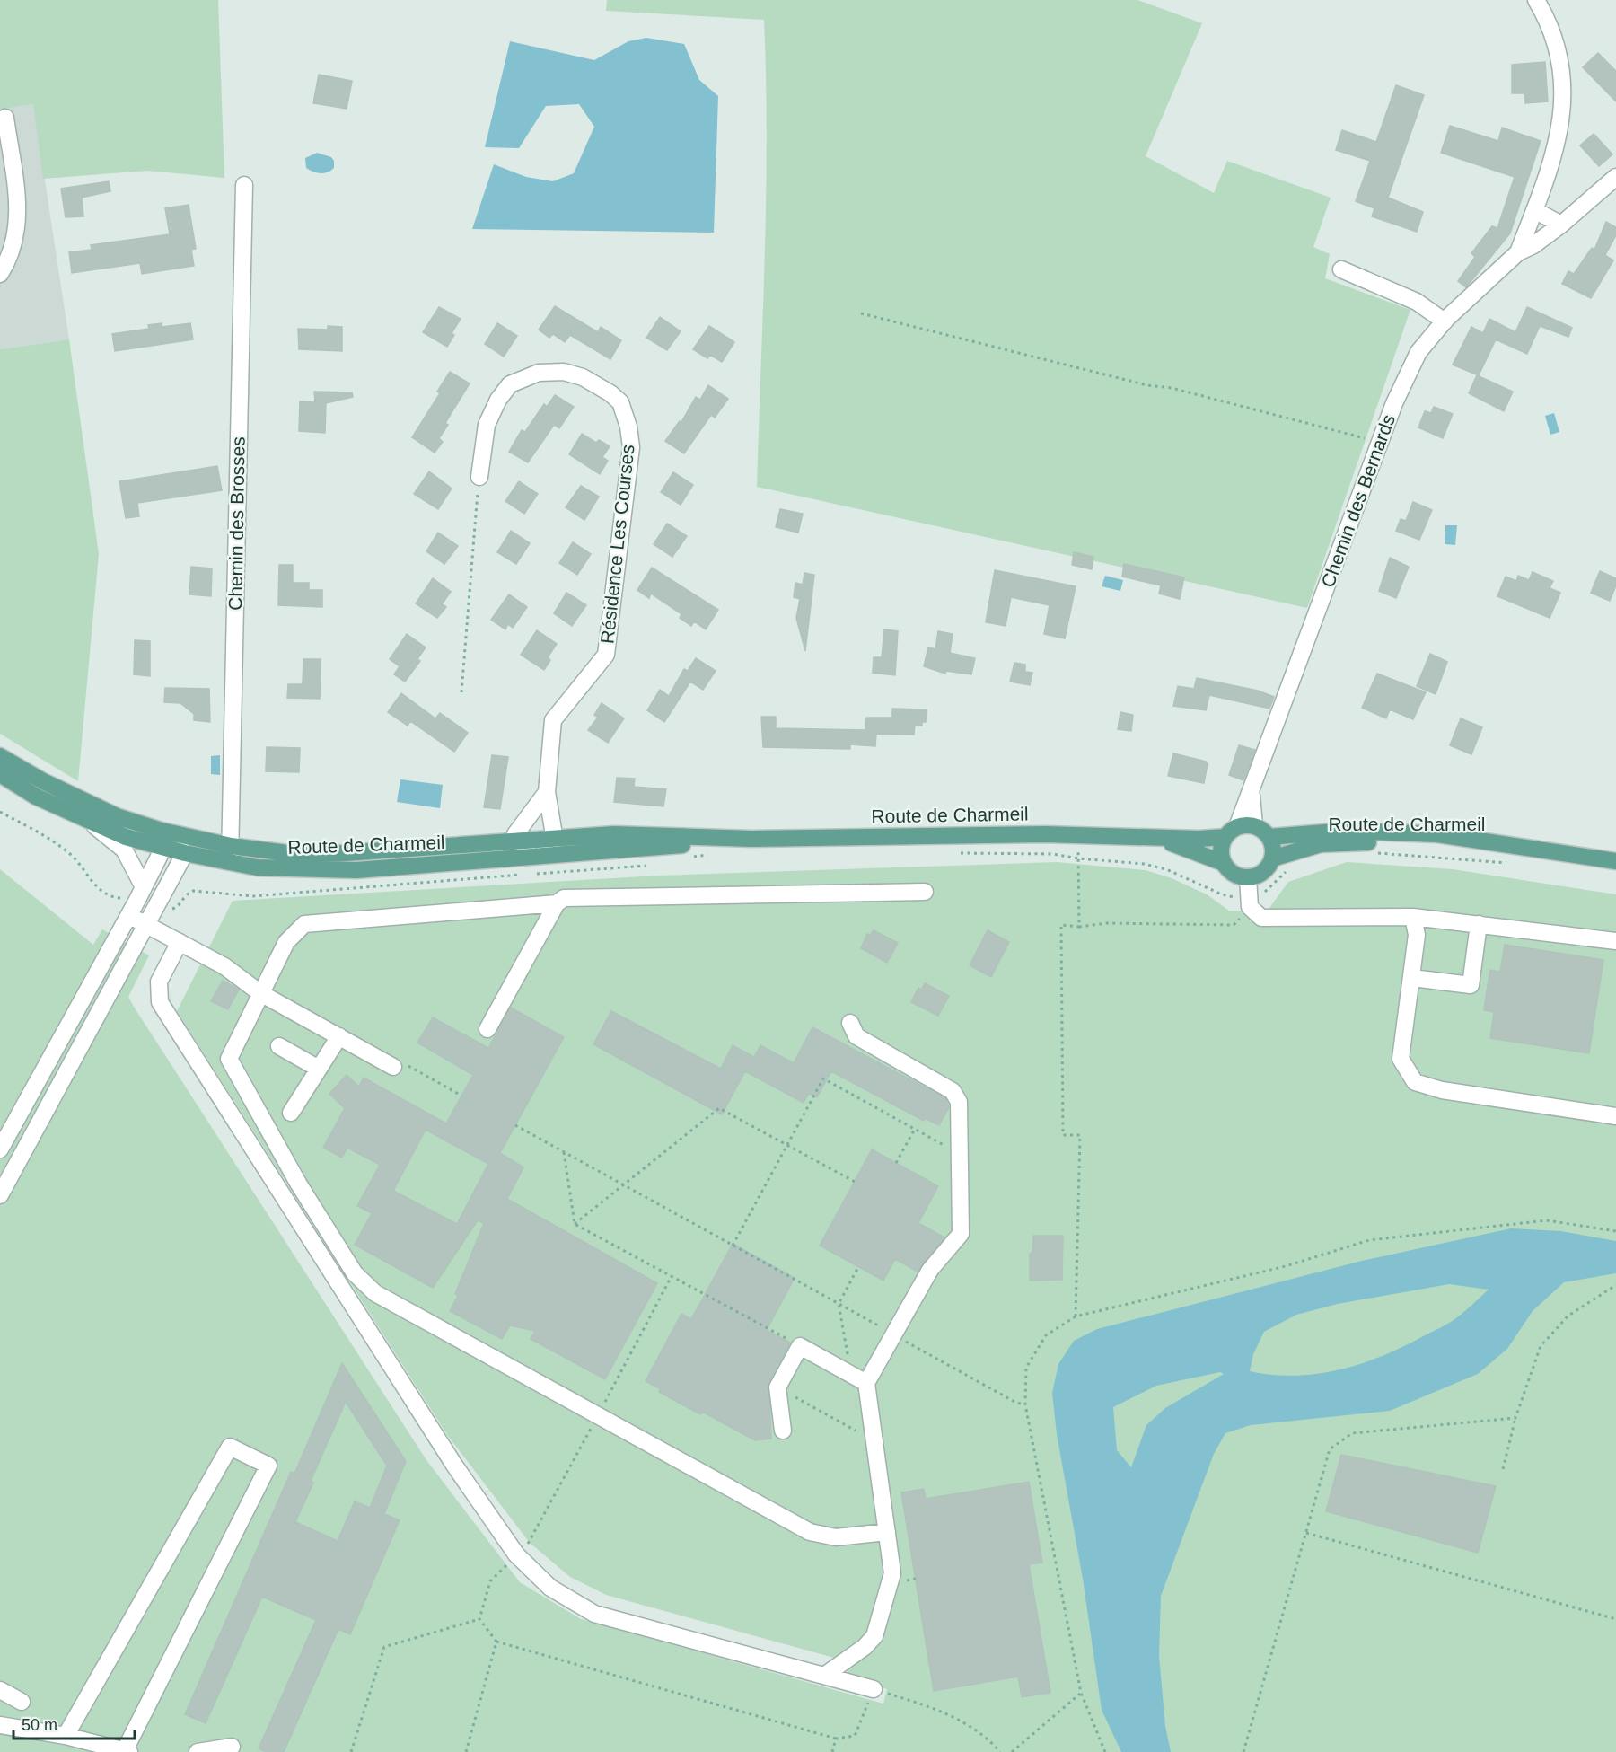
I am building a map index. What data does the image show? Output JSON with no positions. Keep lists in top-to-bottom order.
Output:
{
  "streets": {
    "main road": ["Route de Charmeil"],
    "street": ["Chemin des Bernards", "Chemin des Brosses", "Résidence Les Courses"]
  },
  "crossings": [
    ["Chemin des Bernards", "Route de Charmeil"],
    ["Chemin des Brosses", "Route de Charmeil"],
    ["Résidence Les Courses", "Route de Charmeil"]
  ],
  "scale_bar": "50 m"
}
